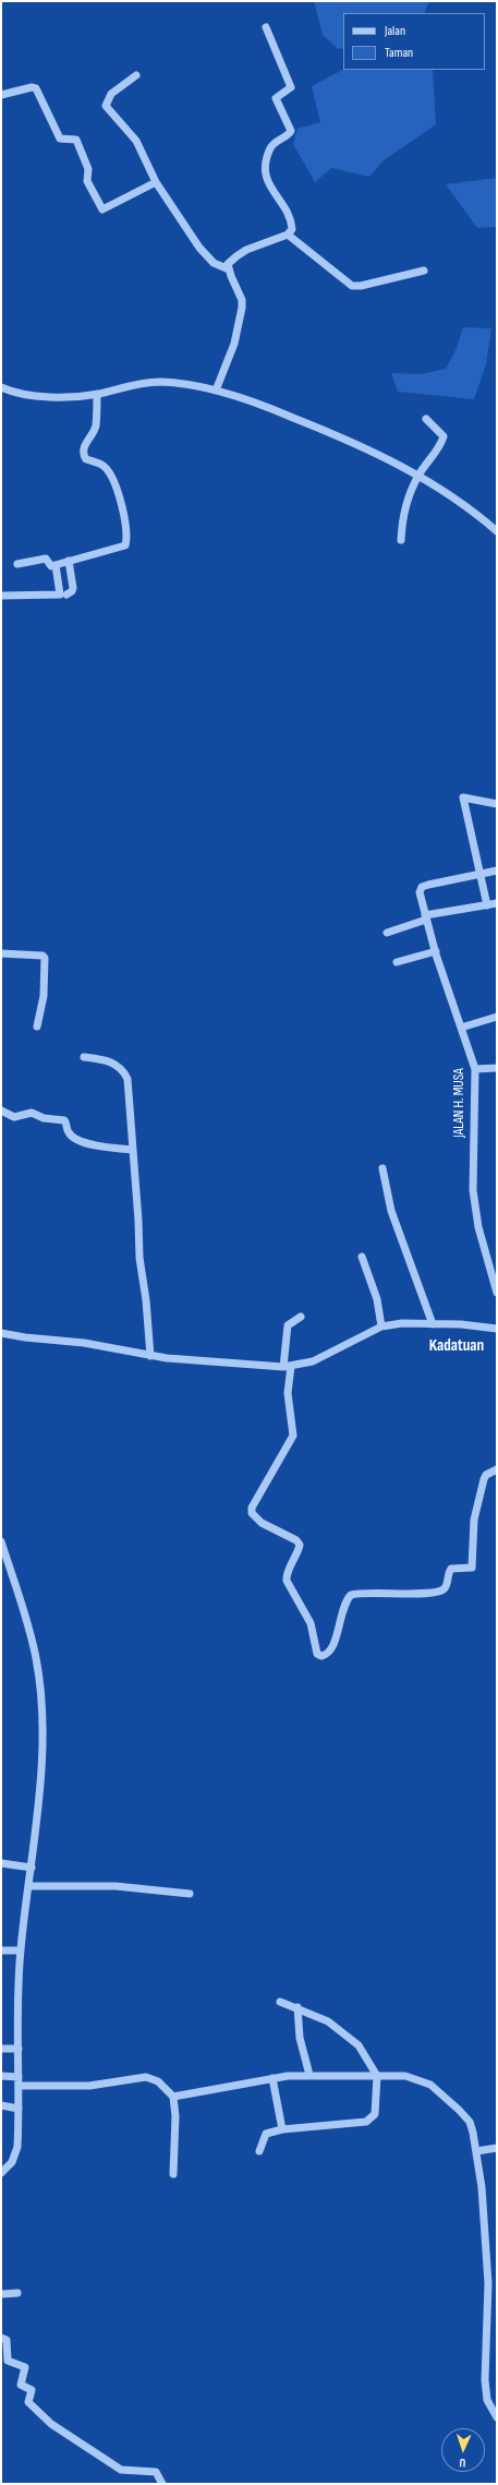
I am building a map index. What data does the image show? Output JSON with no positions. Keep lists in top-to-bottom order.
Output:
{
  "streets": {
    "street": ["JALAN H. MUSA"]
  },
  "districts": ["Kadatuan"],
  "legend": ["Jalan", "Taman"],
  "north": "bottom"
}
